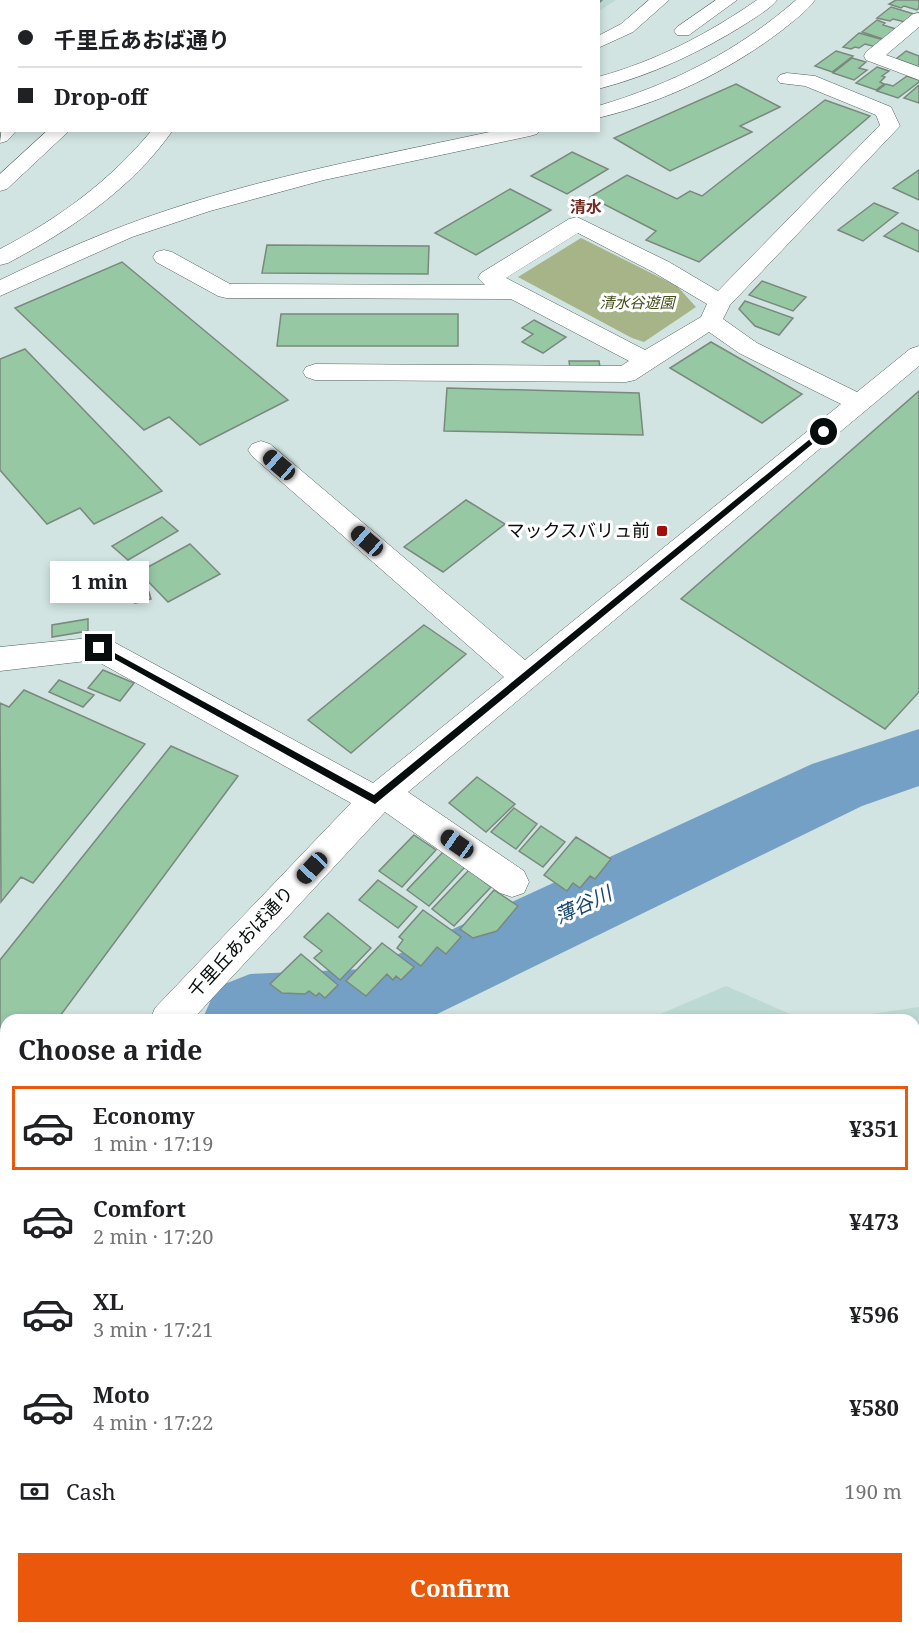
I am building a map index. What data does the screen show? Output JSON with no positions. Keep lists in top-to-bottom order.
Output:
{
  "streets": {
    "main road": ["千里丘あおば通り"]
  },
  "districts": ["清水"],
  "water": ["薄谷川"],
  "parks": ["清水谷遊園"],
  "places": {
    "transit": ["マックスバリュ前"]
  },
  "page": {
    "banner": ["千里丘あおば通り", "Drop-off"],
    "bubble": "1 min",
    "heading": "Choose a ride",
    "list": [
      {
        "name": "Economy",
        "note": "1 min · 17:19",
        "value": "¥351"
      },
      {
        "name": "Comfort",
        "note": "2 min · 17:20",
        "value": "¥473"
      },
      {
        "name": "XL",
        "note": "3 min · 17:21",
        "value": "¥596"
      },
      {
        "name": "Moto",
        "note": "4 min · 17:22",
        "value": "¥580"
      }
    ],
    "pay": ["Cash", "190 m"],
    "buttons": "Confirm"
  }
}
